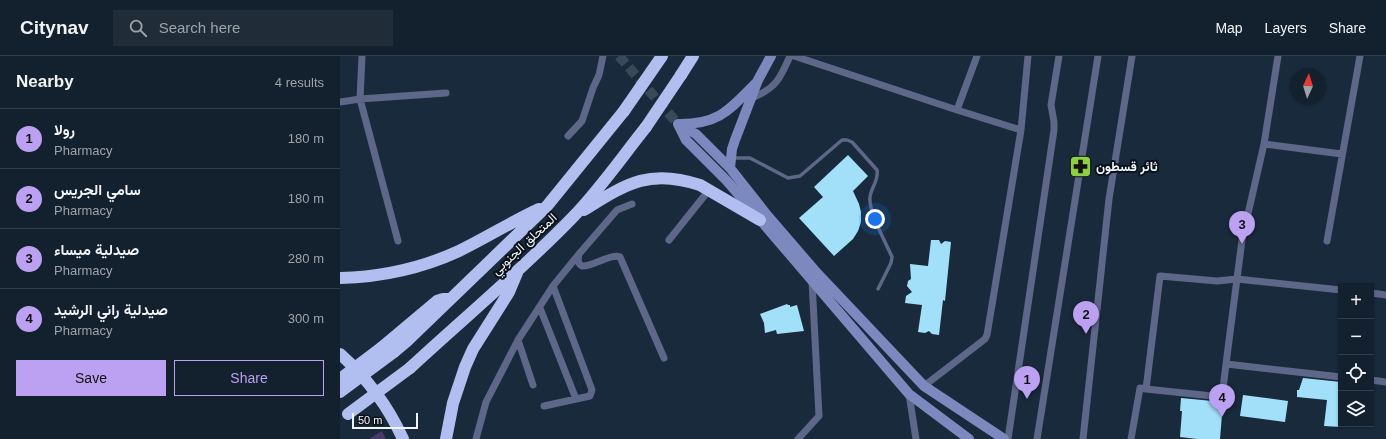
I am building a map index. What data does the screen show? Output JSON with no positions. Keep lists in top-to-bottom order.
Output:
{
  "streets": {
    "highway": ["المتحلق الجنوبي"]
  },
  "places": {
    "pharmacy": ["ثائر قسطون"]
  },
  "scale_bar": "50 m",
  "north": "top",
  "page": {
    "header": "Citynav",
    "search": "Search here",
    "nav": ["Map", "Layers", "Share"],
    "heading": ["Nearby", "4 results"],
    "list": [
      {
        "mark": "1",
        "name": "رولا",
        "note": "Pharmacy",
        "value": "180 m"
      },
      {
        "mark": "2",
        "name": "سامي الجريس",
        "note": "Pharmacy",
        "value": "180 m"
      },
      {
        "mark": "3",
        "name": "صيدلية ميساء",
        "note": "Pharmacy",
        "value": "280 m"
      },
      {
        "mark": "4",
        "name": "صيدلية راني الرشيد",
        "note": "Pharmacy",
        "value": "300 m"
      }
    ],
    "pins": [
      "3",
      "2",
      "1",
      "4"
    ],
    "map_buttons": ["+", "−"],
    "buttons": ["Save", "Share"],
    "scale": "50 m"
  }
}
